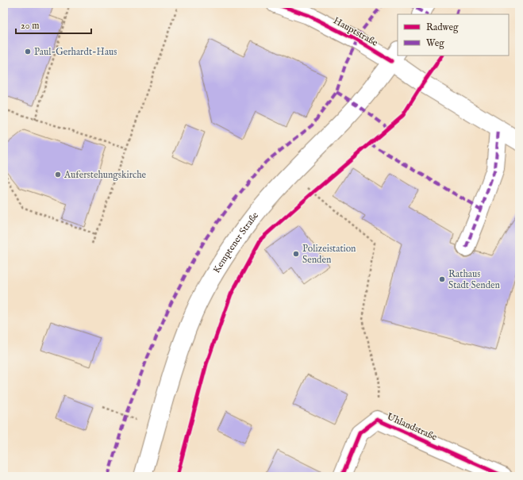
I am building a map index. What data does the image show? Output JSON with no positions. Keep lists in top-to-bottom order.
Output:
{
  "streets": {
    "main road": ["Hauptstraße", "Kemptener Straße", "Uhlandstraße"]
  },
  "crossings": [
    ["Hauptstraße", "Kemptener Straße"]
  ],
  "places": [
    "Paul-Gerhardt-Haus",
    "Auferstehungskirche",
    "Polizeistation Senden",
    "Rathaus Stadt Senden"
  ],
  "legend": ["Radweg", "Weg"],
  "scale_bar": "20 m"
}
